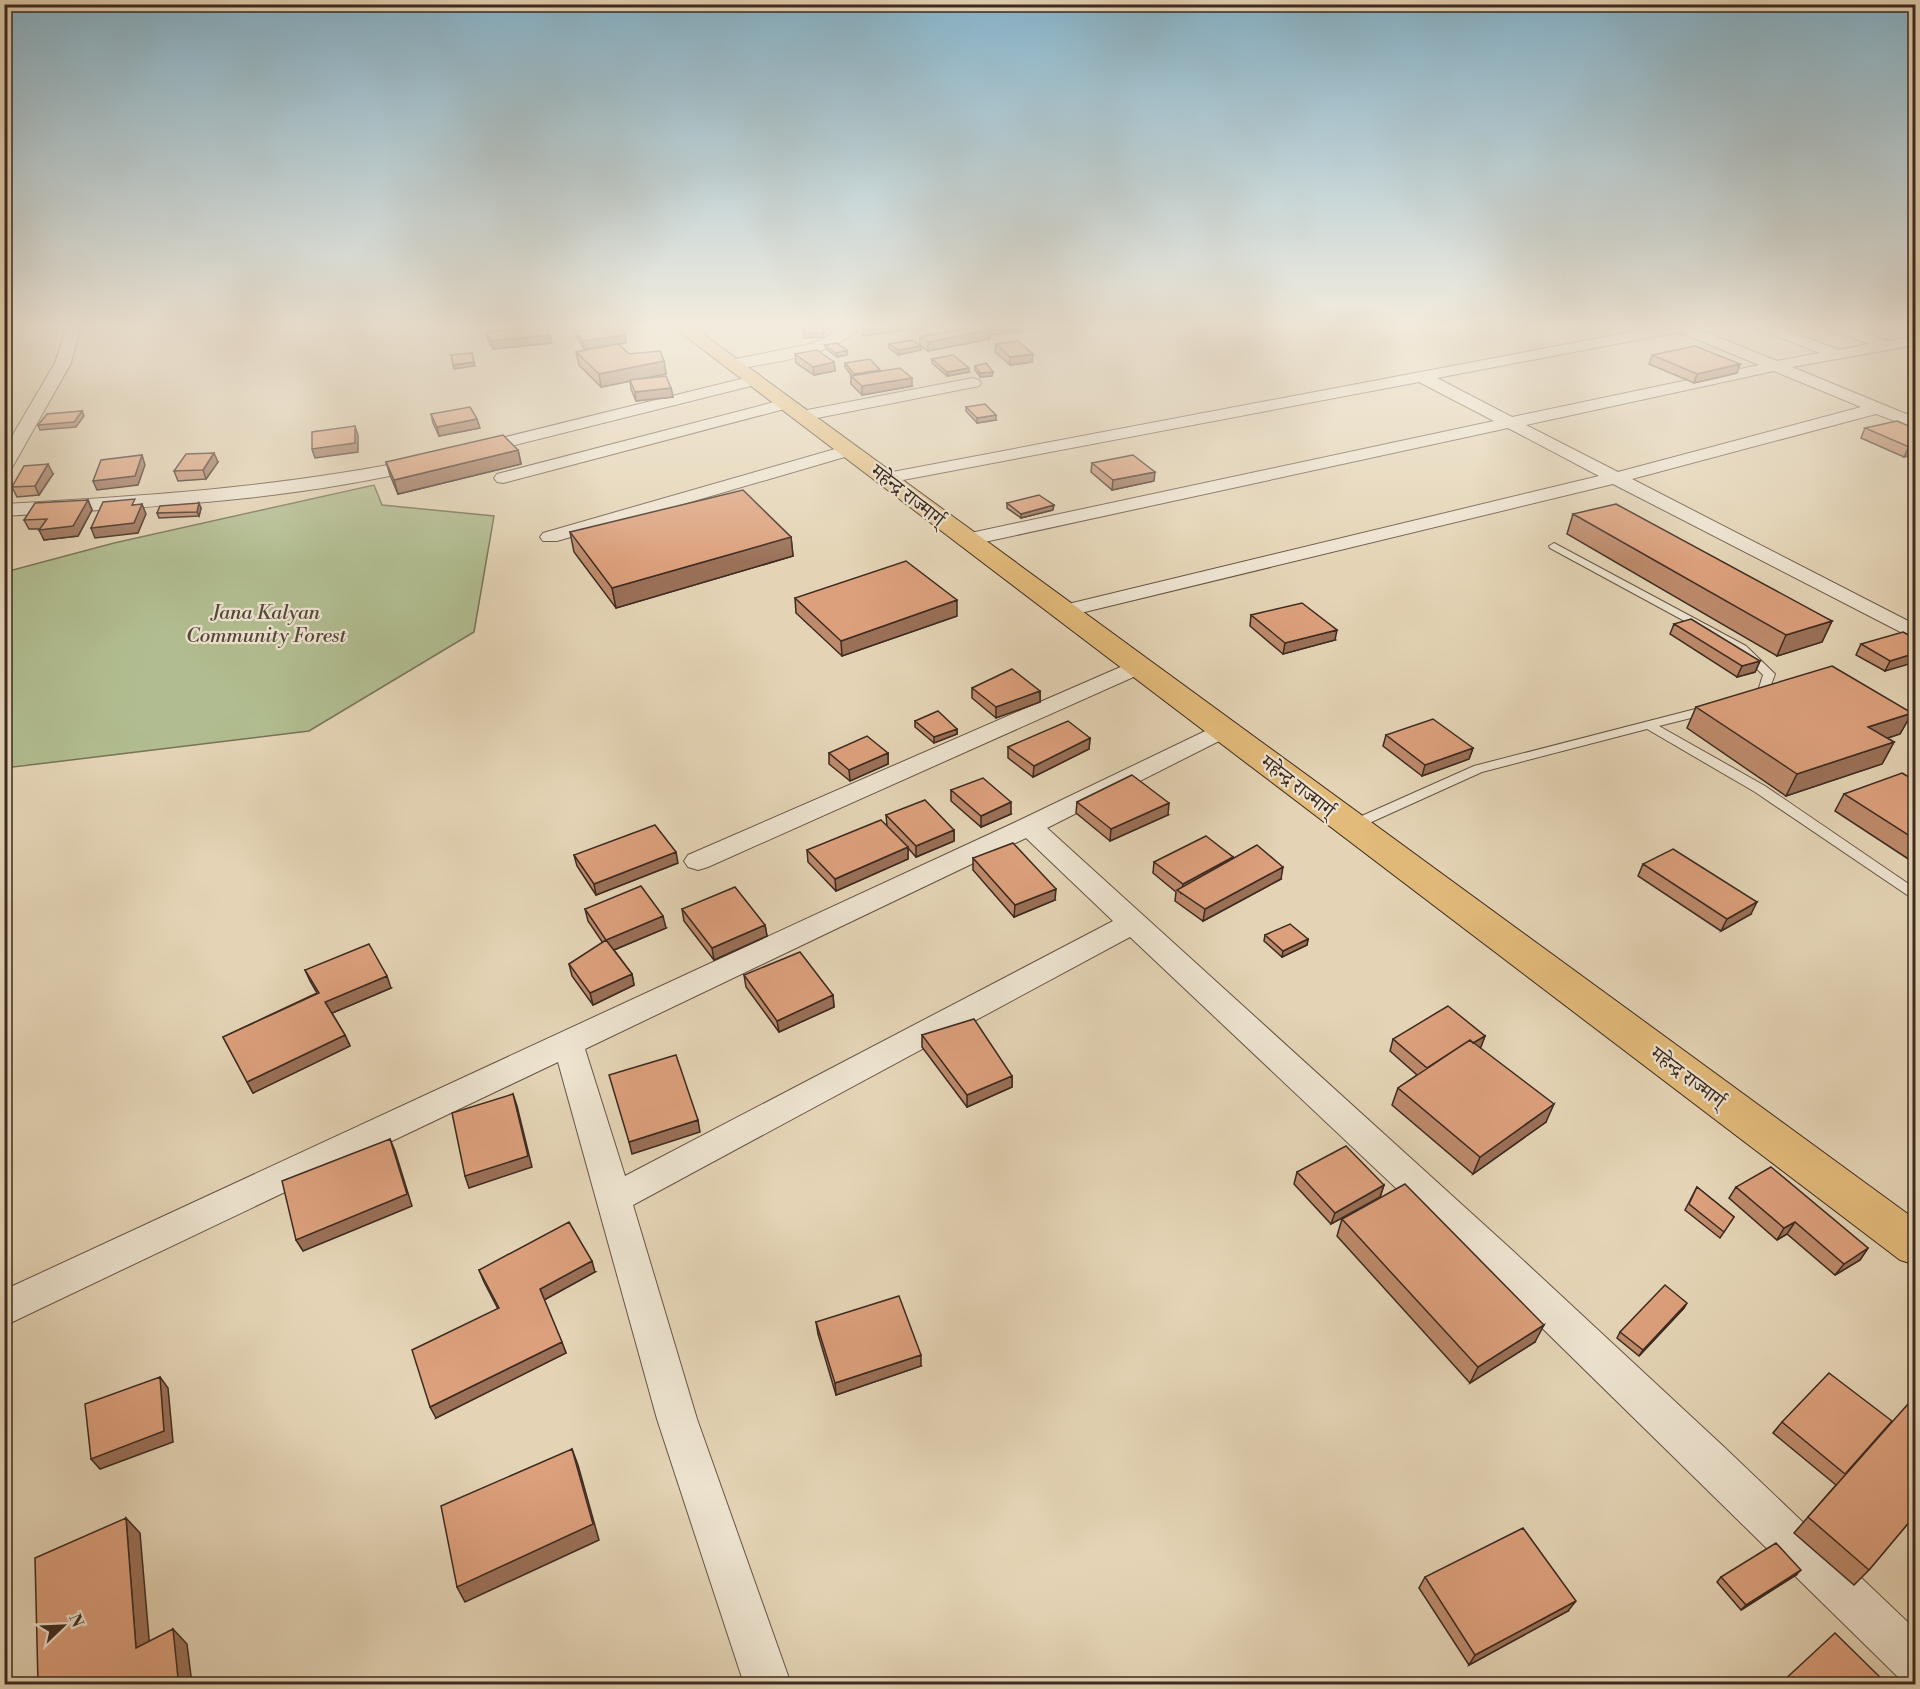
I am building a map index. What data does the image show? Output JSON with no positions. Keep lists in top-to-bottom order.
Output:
{
  "streets": {
    "highway": ["महेन्द्र राज्मार्ग्"]
  },
  "parks": ["Jana Kalyan Community Forest"],
  "north": "top right"
}
